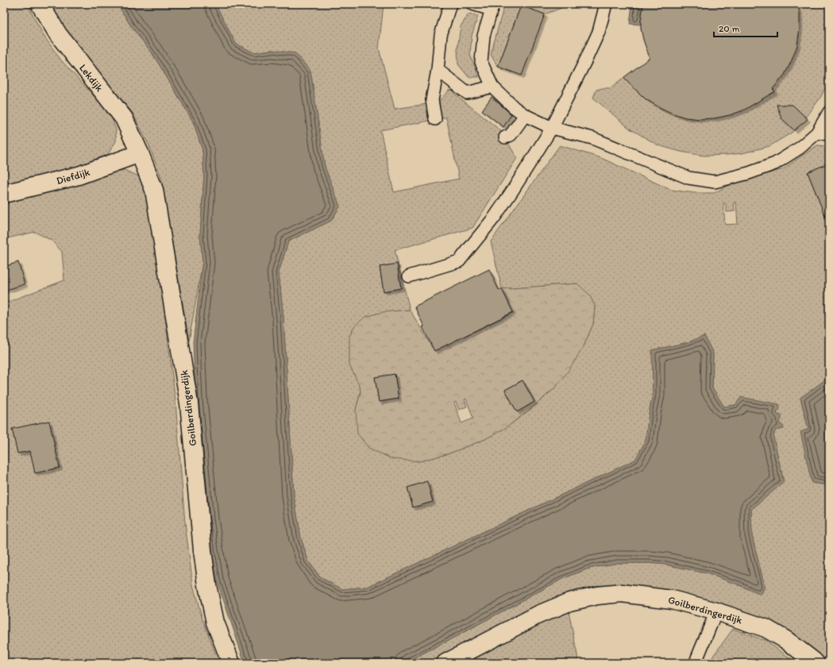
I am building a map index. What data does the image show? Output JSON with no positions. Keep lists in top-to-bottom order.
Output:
{
  "streets": {
    "street": ["Lekdijk", "Diefdijk", "Goilberdingerdijk"]
  },
  "crossings": [
    ["Lekdijk", "Diefdijk"],
    ["Lekdijk", "Goilberdingerdijk"],
    ["Diefdijk", "Goilberdingerdijk"]
  ],
  "scale_bar": "20 m"
}
